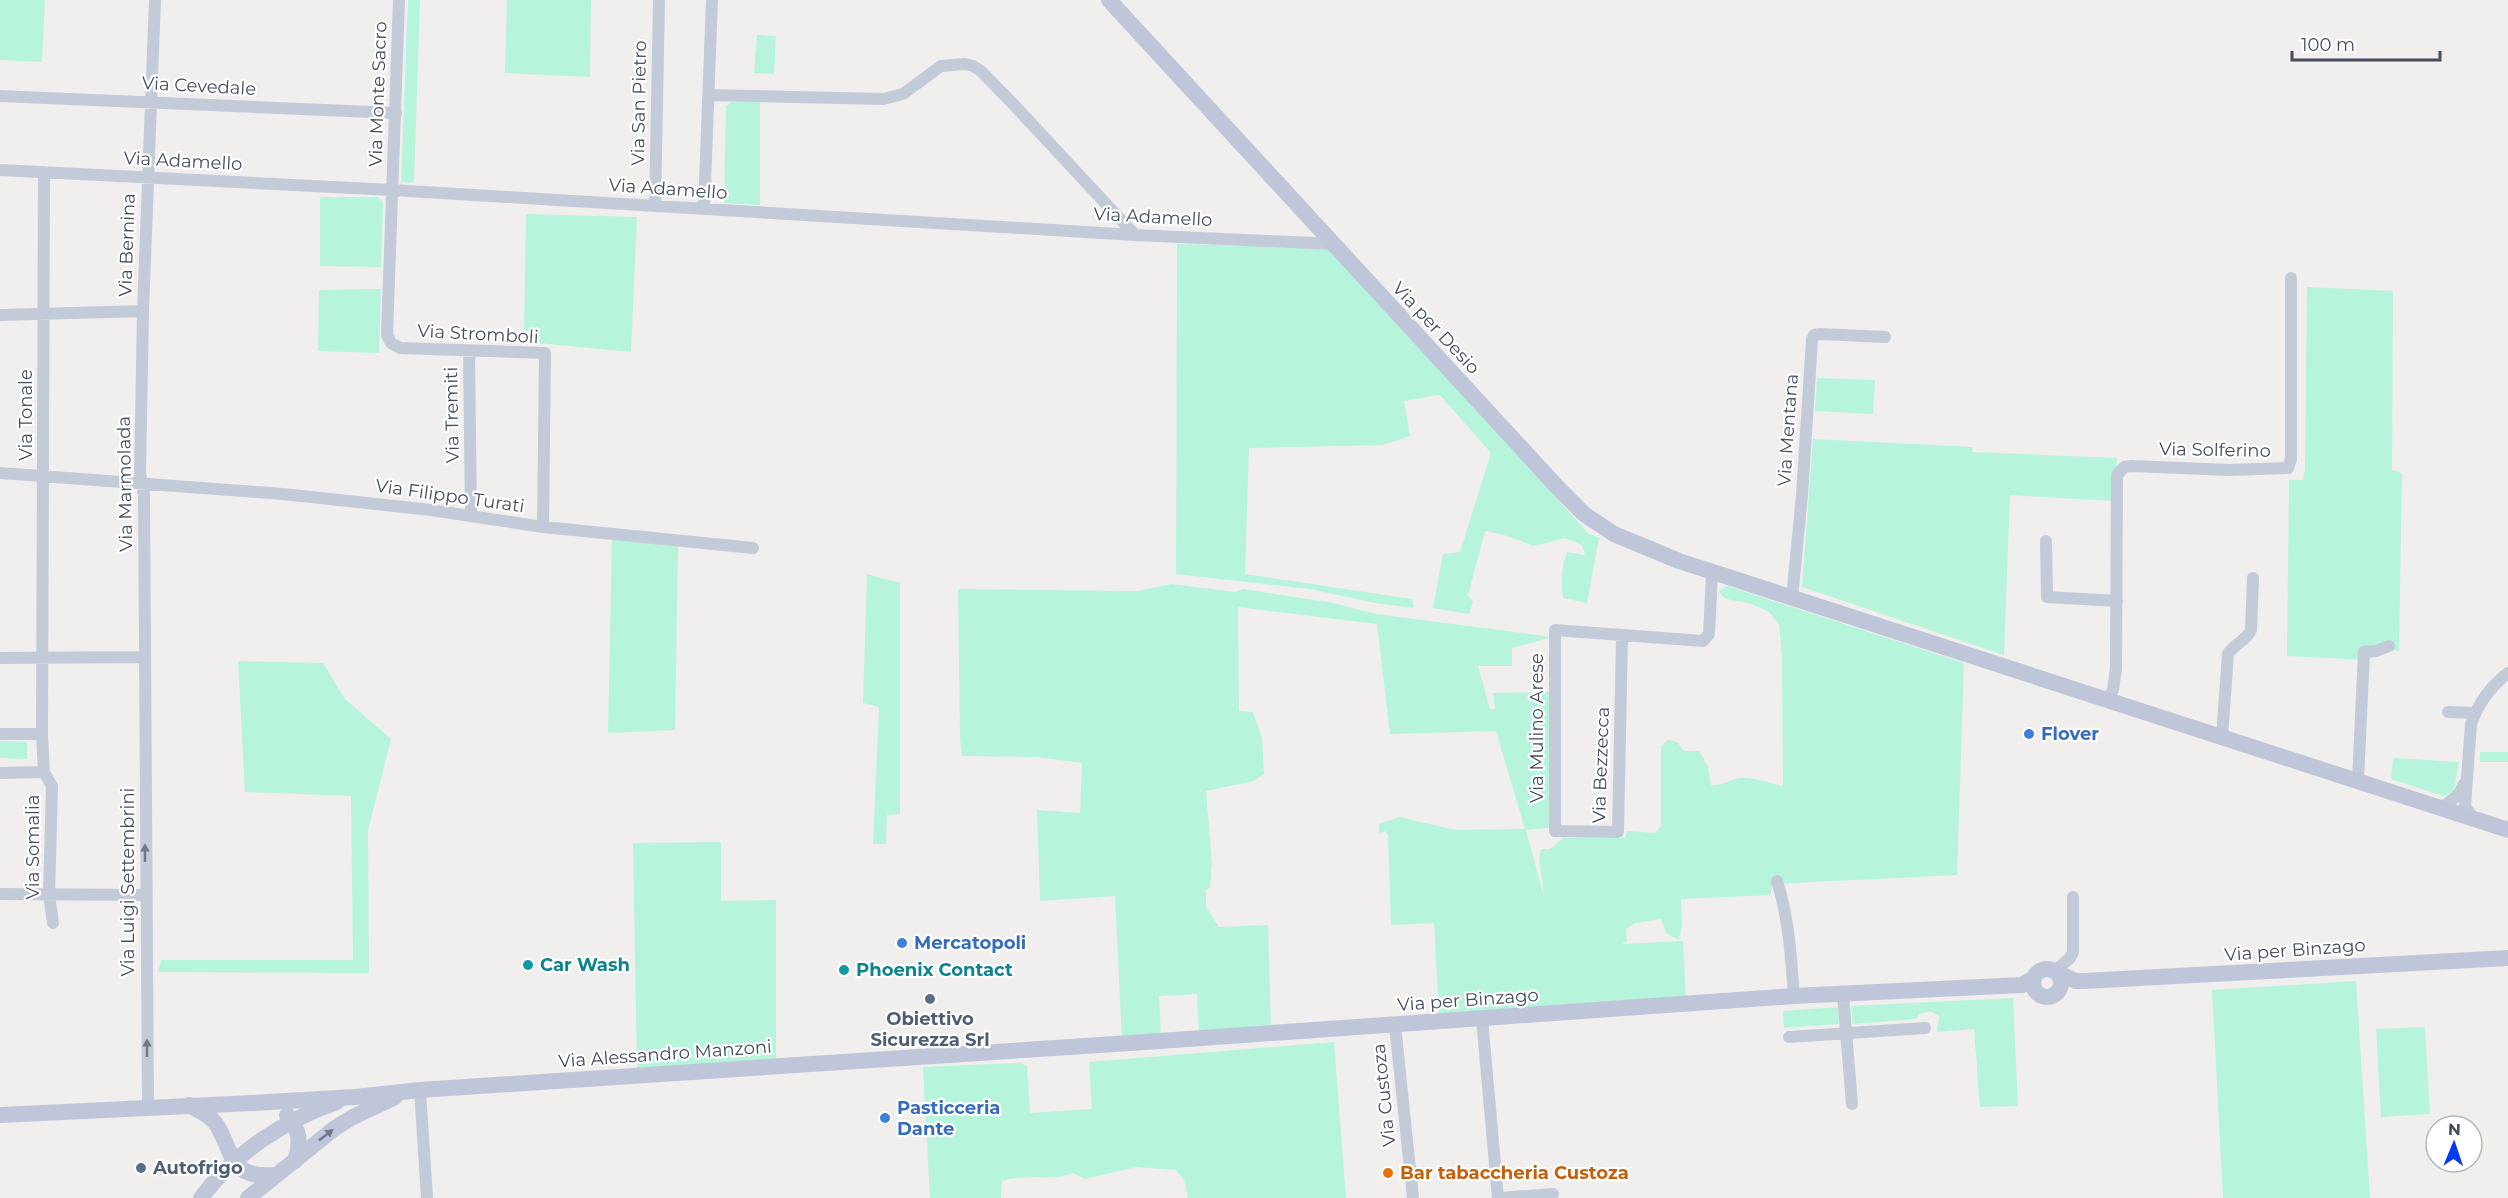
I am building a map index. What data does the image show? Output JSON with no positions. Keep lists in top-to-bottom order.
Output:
{
  "streets": {
    "main road": ["Via per Desio", "Via per Binzago", "Via Alessandro Manzoni"],
    "street": [
      "Via Cevedale",
      "Via Monte Sacro",
      "Via San Pietro",
      "Via Adamello",
      "Via Bernina",
      "Via Stromboli",
      "Via Tonale",
      "Via Tremiti",
      "Via Mentana",
      "Via Solferino",
      "Via Marmolada",
      "Via Filippo Turati",
      "Via Mulino Arese",
      "Via Bezzecca",
      "Via Somalia",
      "Via Luigi Settembrini",
      "Via Custoza"
    ]
  },
  "crossings": [
    ["Via Cevedale", "Via Monte Sacro"],
    ["Via Cevedale", "Via Bernina"],
    ["Via Monte Sacro", "Via Adamello"],
    ["Via Monte Sacro", "Via Stromboli"],
    ["Via San Pietro", "Via Adamello"],
    ["Via Adamello", "Via Bernina"],
    ["Via Adamello", "Via per Desio"],
    ["Via Adamello", "Via Stromboli"],
    ["Via Adamello", "Via Tonale"],
    ["Via Bernina", "Via Marmolada"],
    ["Via per Desio", "Via Mentana"],
    ["Via per Desio", "Via Solferino"],
    ["Via per Desio", "Via Mulino Arese"],
    ["Via Stromboli", "Via Tremiti"],
    ["Via Stromboli", "Via Filippo Turati"],
    ["Via Tonale", "Via Filippo Turati"],
    ["Via Tremiti", "Via Filippo Turati"],
    ["Via Marmolada", "Via Filippo Turati"],
    ["Via Marmolada", "Via Luigi Settembrini"],
    ["Via Mulino Arese", "Via Bezzecca"],
    ["Via Luigi Settembrini", "Via Alessandro Manzoni"],
    ["Via per Binzago", "Via Alessandro Manzoni"],
    ["Via per Binzago", "Via Custoza"]
  ],
  "one_way": ["Via Luigi Settembrini"],
  "places": [
    "Flover",
    "Mercatopoli",
    "Car Wash",
    "Phoenix Contact",
    "Obiettivo Sicurezza Srl",
    "Pasticceria Dante",
    "Autofrigo",
    "Bar tabaccheria Custoza"
  ],
  "scale_bar": "100 m",
  "north": "top"
}
